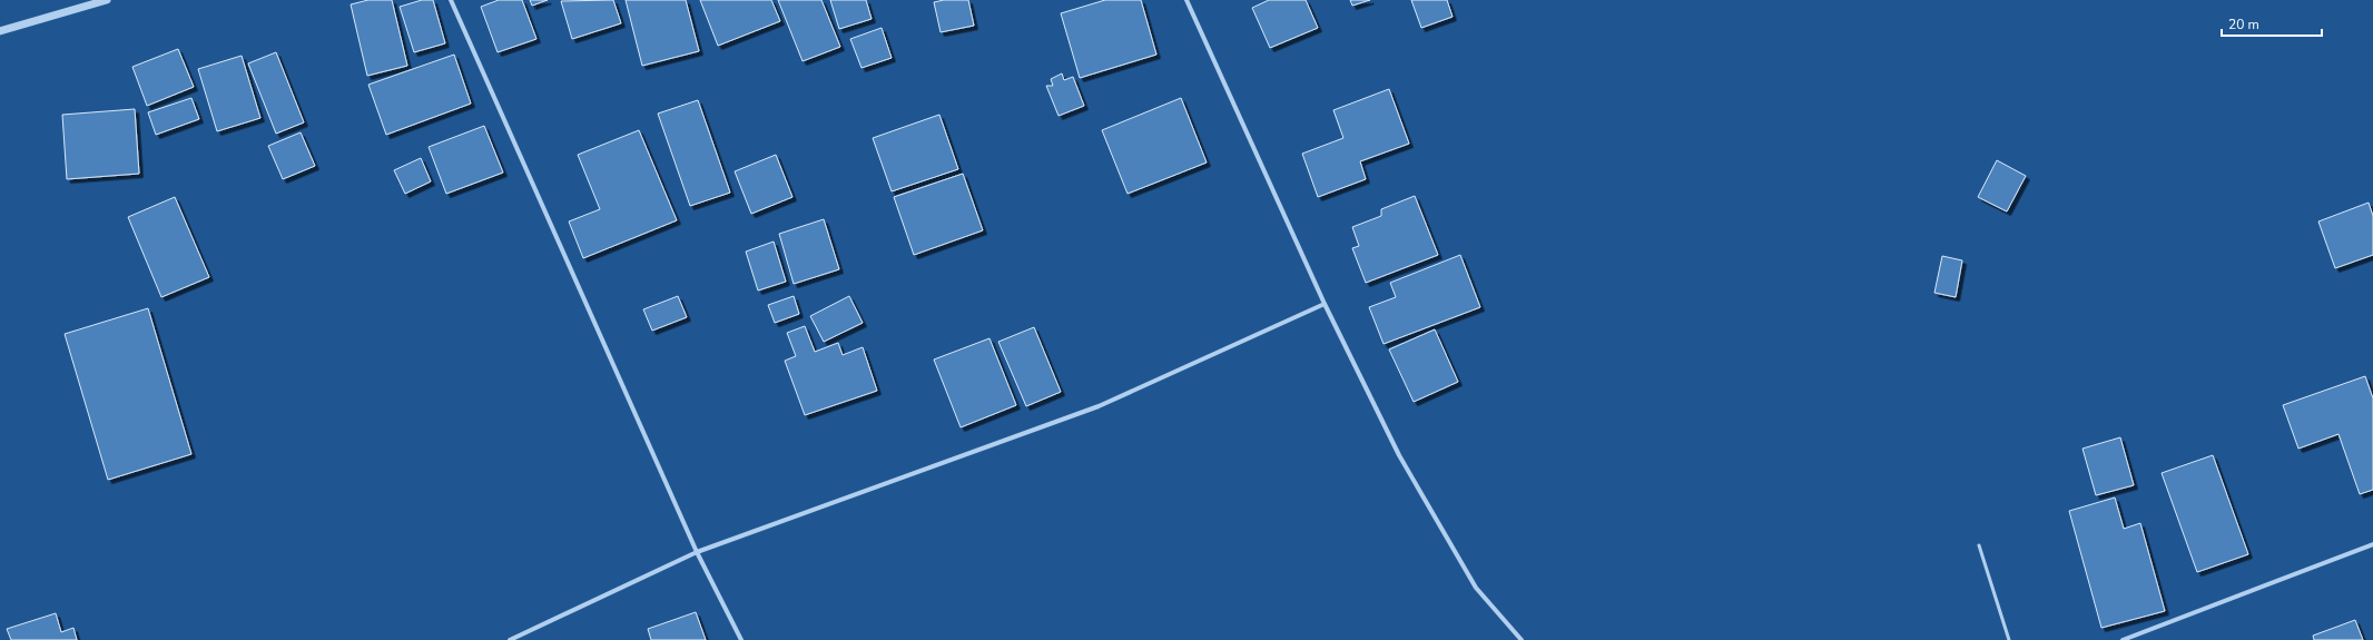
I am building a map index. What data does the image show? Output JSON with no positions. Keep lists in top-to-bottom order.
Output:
{
  "scale_bar": "20 m"
}
